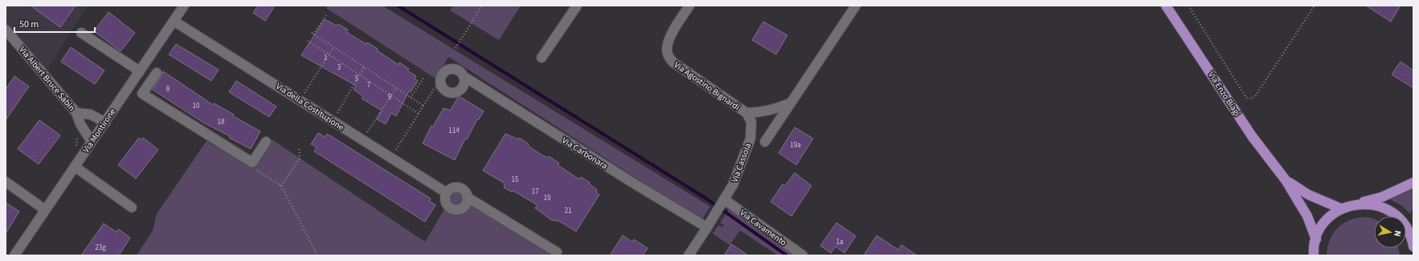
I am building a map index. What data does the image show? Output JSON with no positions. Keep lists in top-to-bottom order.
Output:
{
  "streets": {
    "main road": ["Via Enzo Biagi"],
    "street": [
      "Via Albert Bruce Sabin",
      "Via Agostino Bignardi",
      "Via della Costituzione",
      "Via Montirone",
      "Via Carbonara",
      "Via Cassola",
      "Via Cavamento"
    ]
  },
  "crossings": [
    ["Via Albert Bruce Sabin", "Via Montirone"],
    ["Via Agostino Bignardi", "Via Cassola"],
    ["Via della Costituzione", "Via Montirone"],
    ["Via Cassola", "Via Cavamento"]
  ],
  "house_numbers": [
    "1",
    "3",
    "5",
    "7",
    "8",
    "9",
    "10",
    "18",
    "114",
    "19a",
    "15",
    "17",
    "19",
    "21",
    "1a",
    "23g"
  ],
  "scale_bar": "50 m",
  "north": "right"
}
